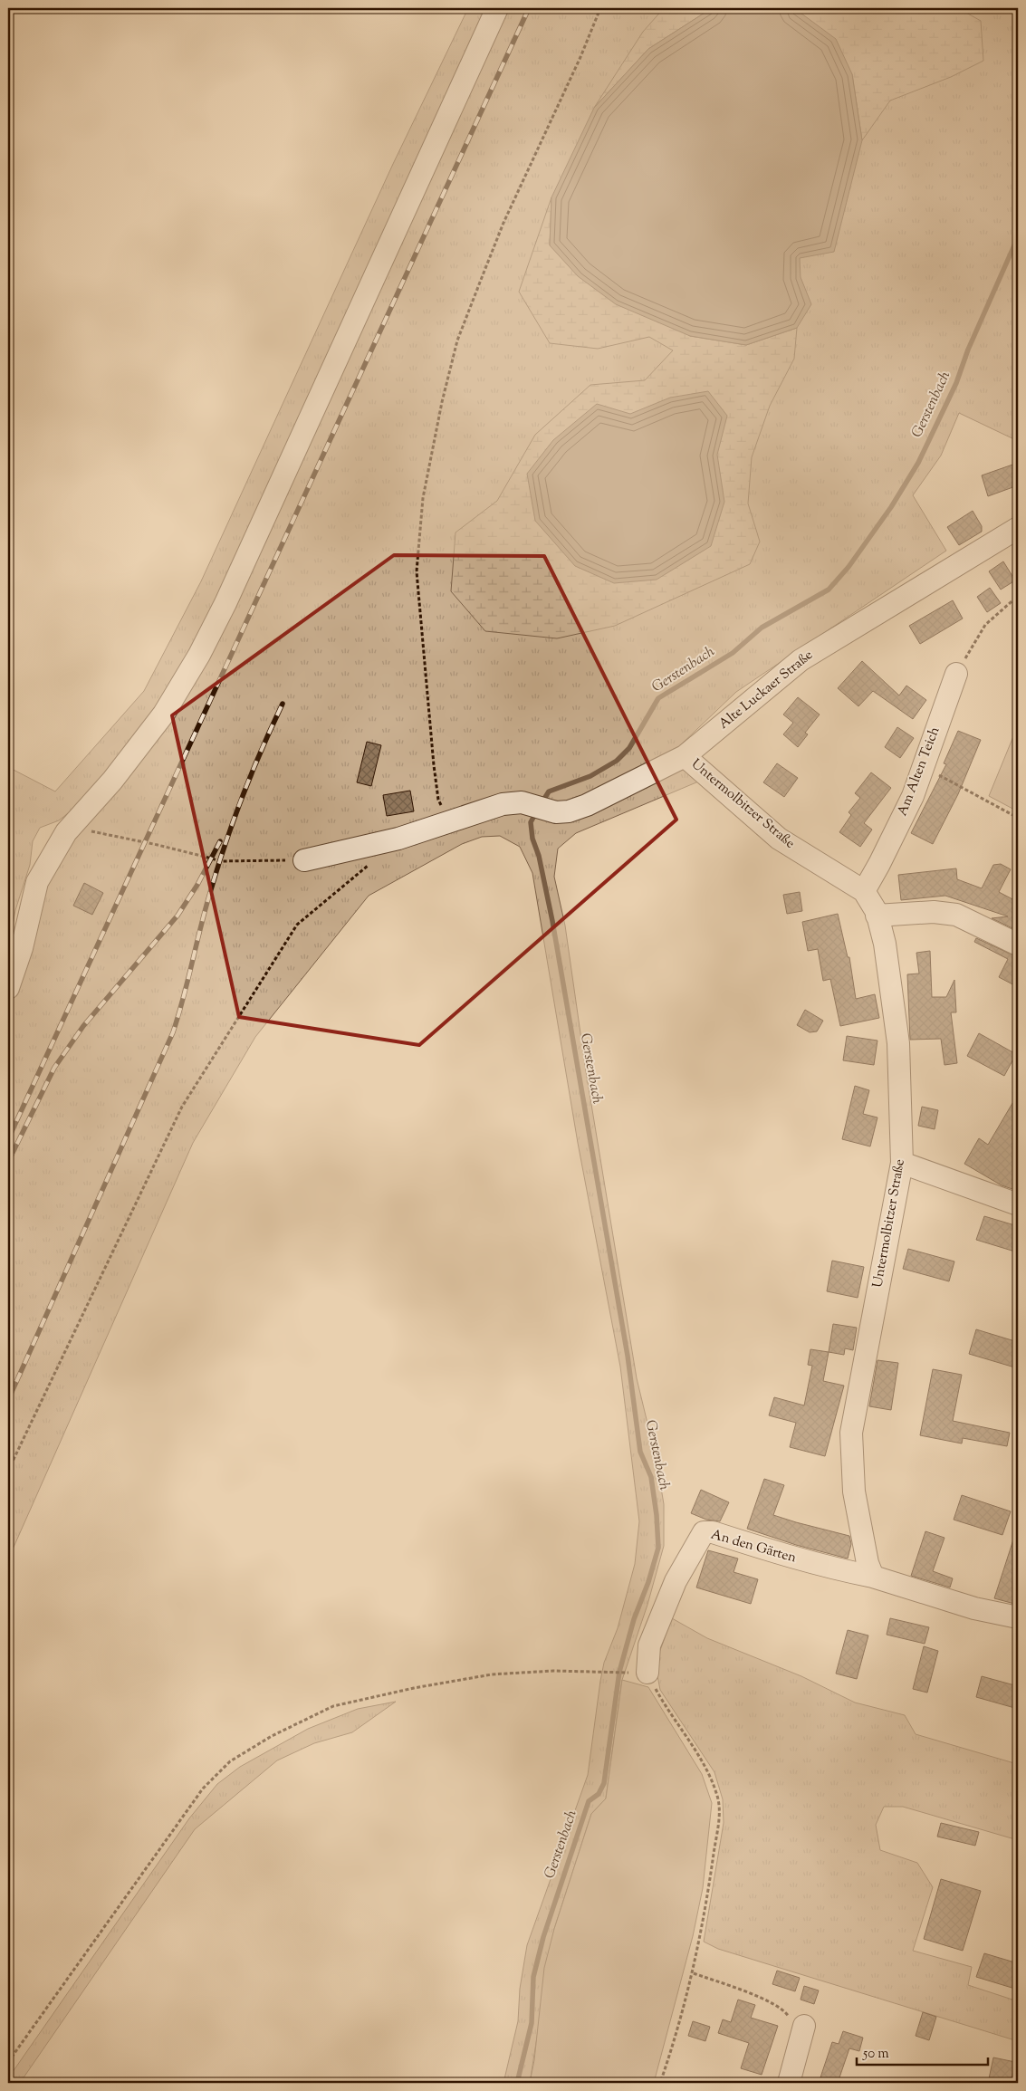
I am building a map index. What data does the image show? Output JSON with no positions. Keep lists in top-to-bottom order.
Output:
{
  "streets": {
    "street": [
      "Alte Luckaer Straße",
      "Am Alten Teich",
      "Untermolbitzer Straße",
      "An den Gärten"
    ]
  },
  "crossings": [
    ["Alte Luckaer Straße", "Untermolbitzer Straße"],
    ["Am Alten Teich", "Untermolbitzer Straße"],
    ["Untermolbitzer Straße", "An den Gärten"]
  ],
  "water": ["Gerstenbach"],
  "scale_bar": "50 m"
}
